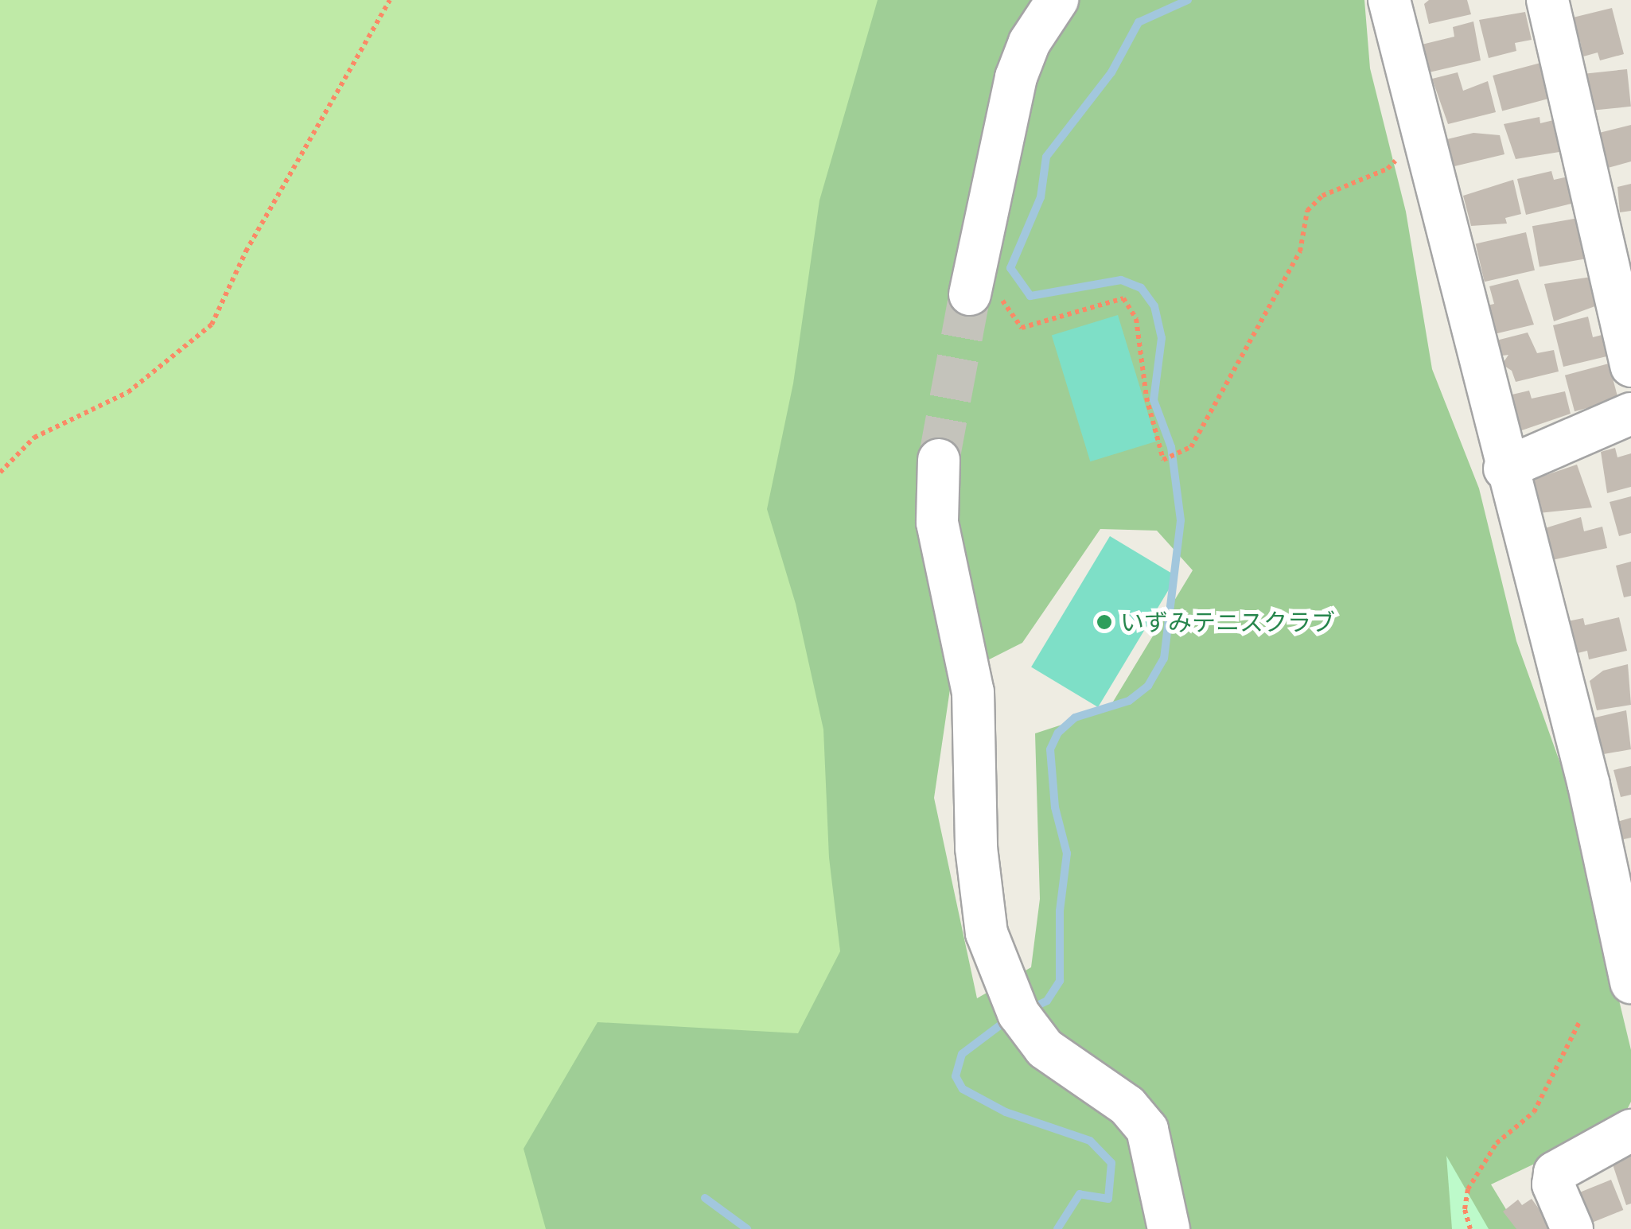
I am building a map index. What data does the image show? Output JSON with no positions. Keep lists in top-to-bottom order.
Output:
{
  "places": ["いずみテニスクラブ"]
}
